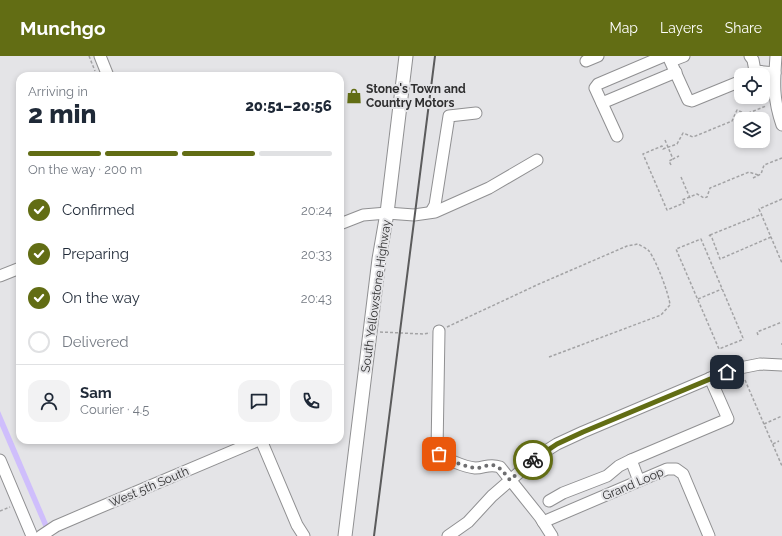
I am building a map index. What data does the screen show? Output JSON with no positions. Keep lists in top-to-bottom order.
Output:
{
  "streets": {
    "main road": ["South Yellowstone Highway"],
    "street": ["Grand Loop", "West 5th South"]
  },
  "places": {
    "shop": ["Stone's Town and Country Motors"]
  },
  "page": {
    "header": "Munchgo",
    "nav": ["Map", "Layers", "Share"],
    "heading": ["2 min", "Arriving in", "20:51–20:56"],
    "panel": ["Sam", "Courier · 4.5"],
    "bar": "On the way · 200 m",
    "list": [
      ["Confirmed", "20:24"],
      ["Preparing", "20:33"],
      ["On the way", "20:43"],
      "Delivered"
    ]
  }
}
